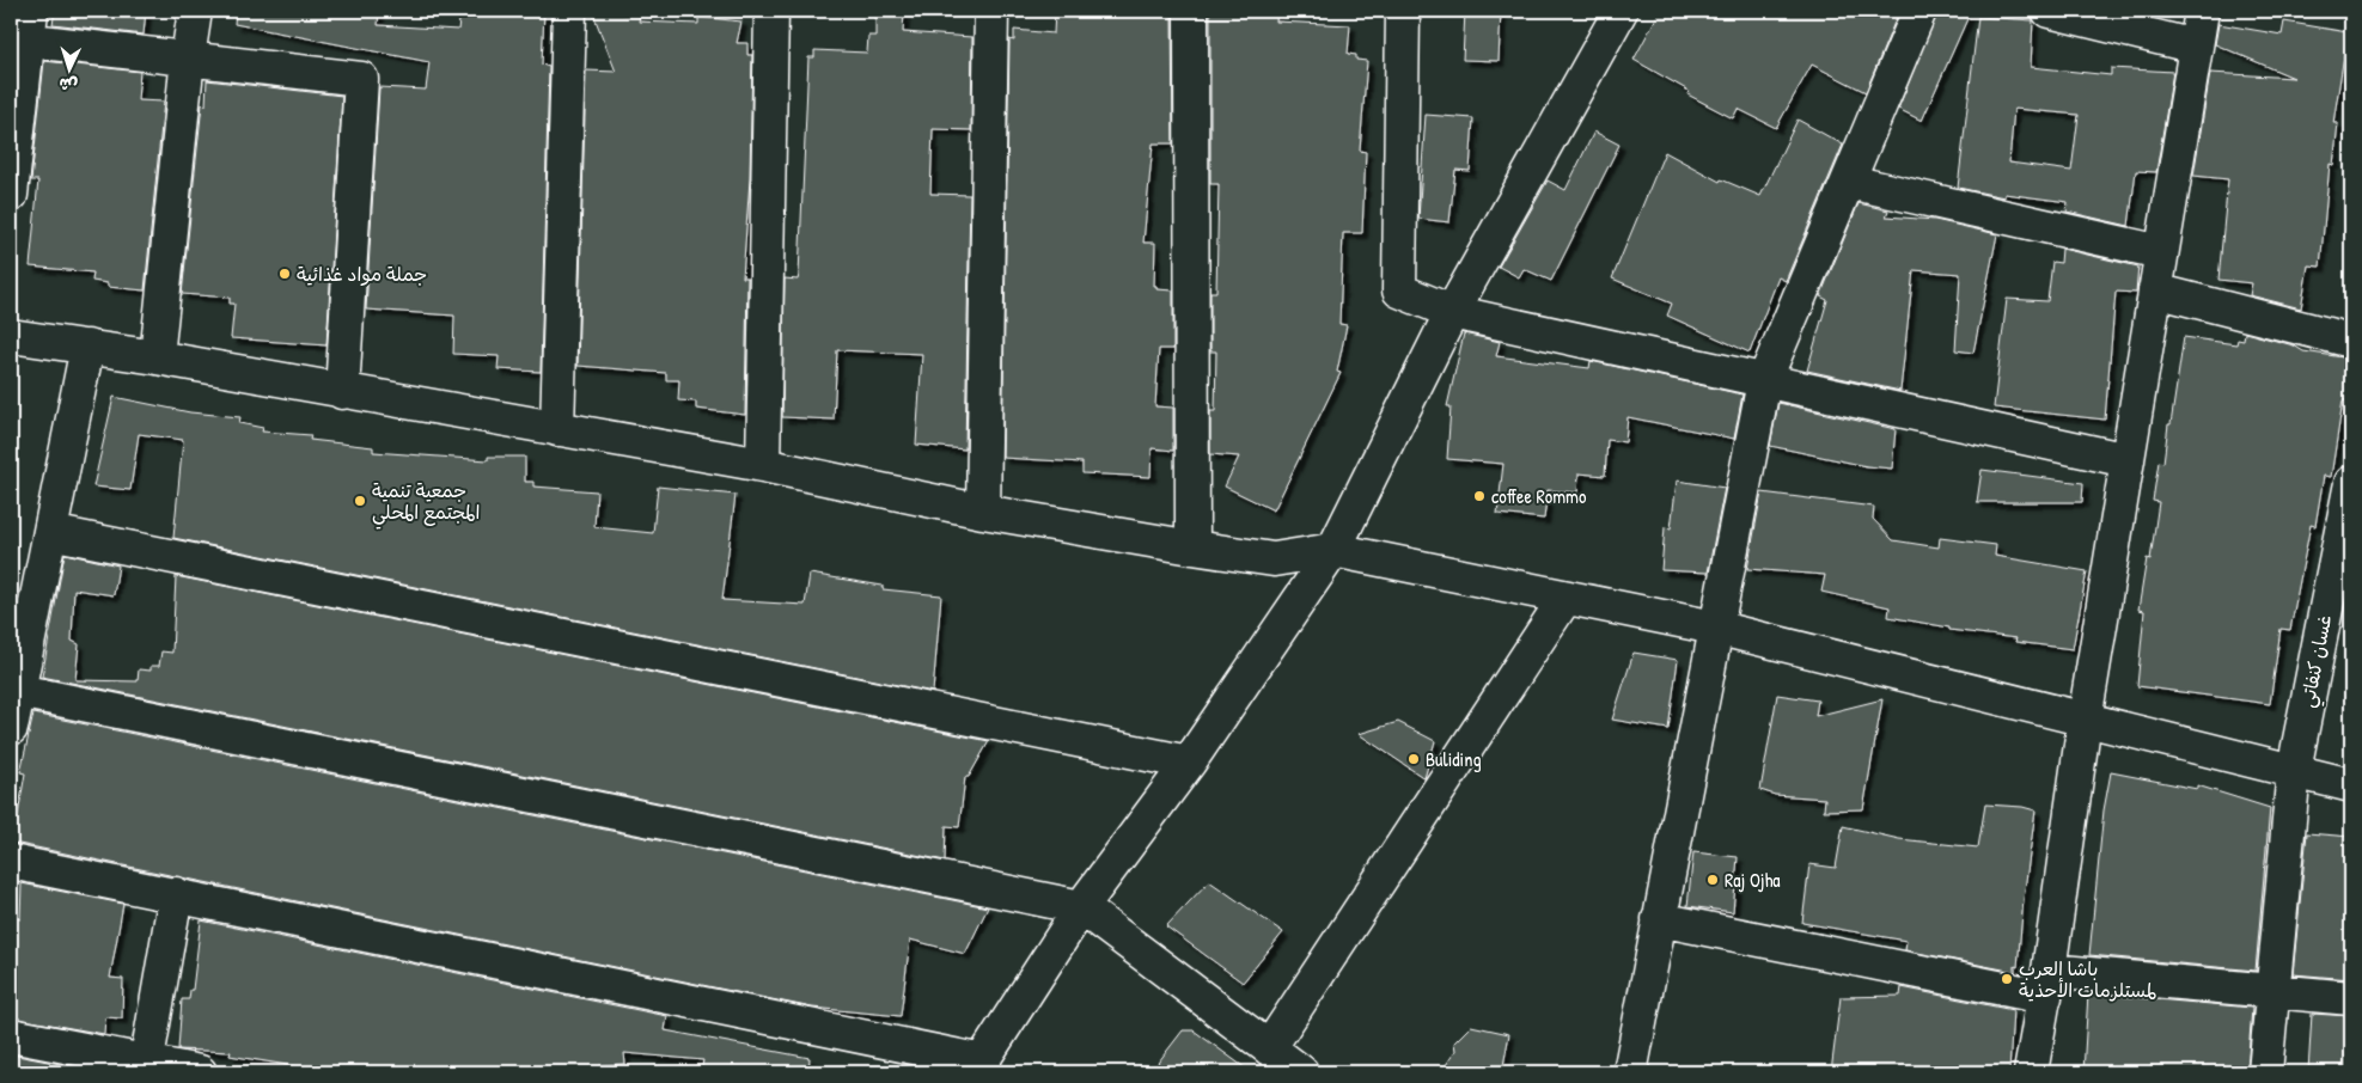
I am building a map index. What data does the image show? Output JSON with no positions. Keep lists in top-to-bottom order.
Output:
{
  "streets": {
    "street": ["غسان كنفاتي"]
  },
  "places": [
    "جملة مواد غذائية",
    "coffee Rommo",
    "جمعية تنمية المجتمع المحلي",
    "Buliding",
    "Raj Ojha",
    "باشا العرب لمستلزمات الأحذية"
  ],
  "north": "bottom"
}
